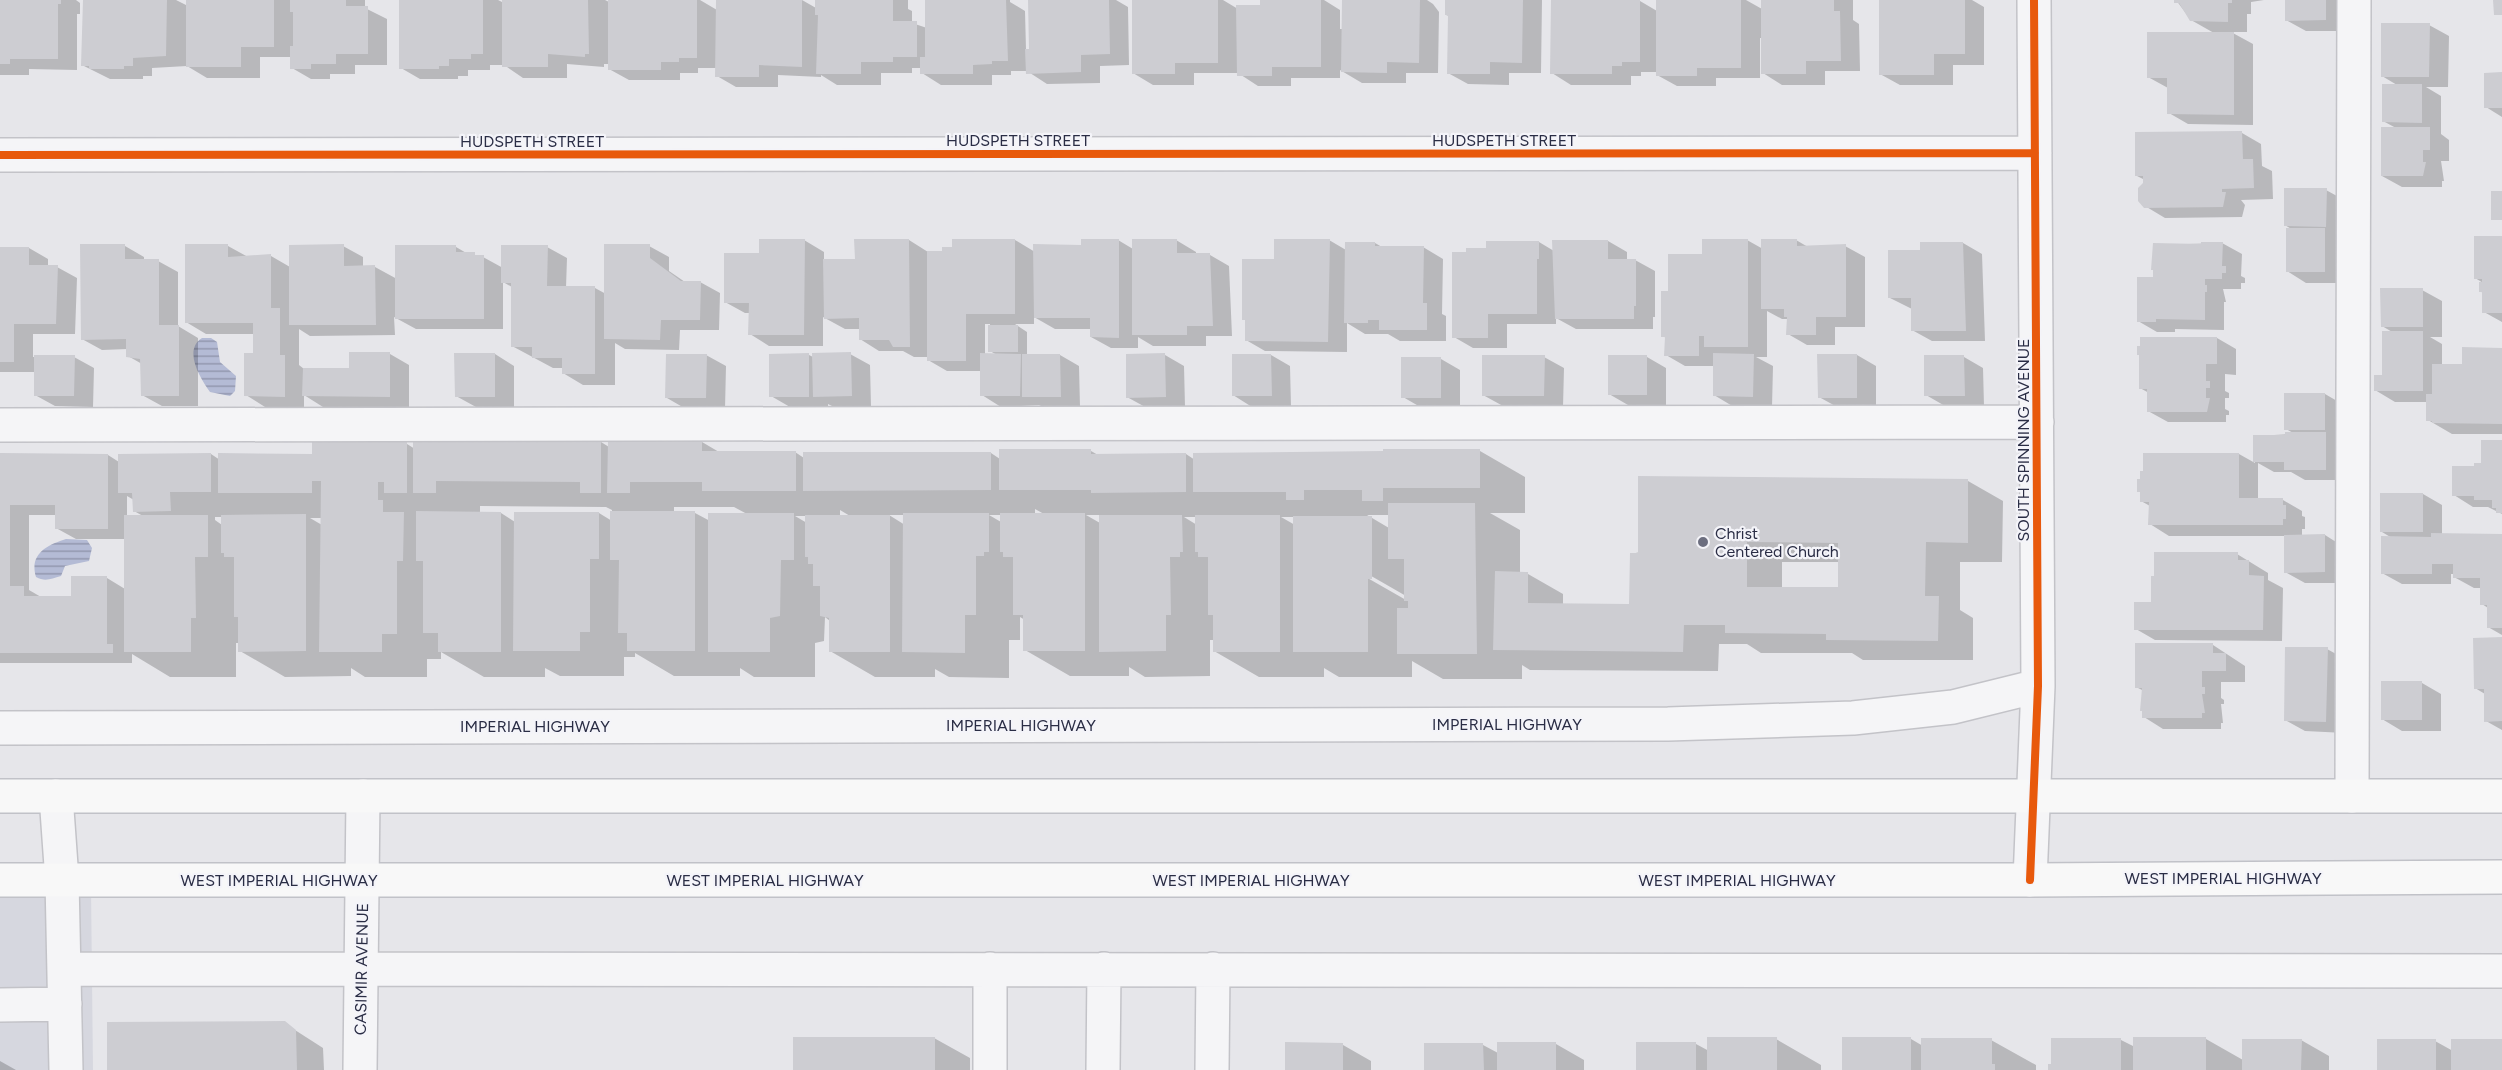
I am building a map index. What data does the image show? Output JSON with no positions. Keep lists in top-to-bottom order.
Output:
{
  "streets": {
    "main road": ["WEST IMPERIAL HIGHWAY"],
    "street": [
      "HUDSPETH STREET",
      "SOUTH SPINNING AVENUE",
      "IMPERIAL HIGHWAY",
      "CASIMIR AVENUE"
    ]
  },
  "crossings": [
    ["HUDSPETH STREET", "SOUTH SPINNING AVENUE"],
    ["SOUTH SPINNING AVENUE", "IMPERIAL HIGHWAY"],
    ["SOUTH SPINNING AVENUE", "WEST IMPERIAL HIGHWAY"],
    ["WEST IMPERIAL HIGHWAY", "CASIMIR AVENUE"]
  ],
  "places": ["Christ Centered Church"]
}
